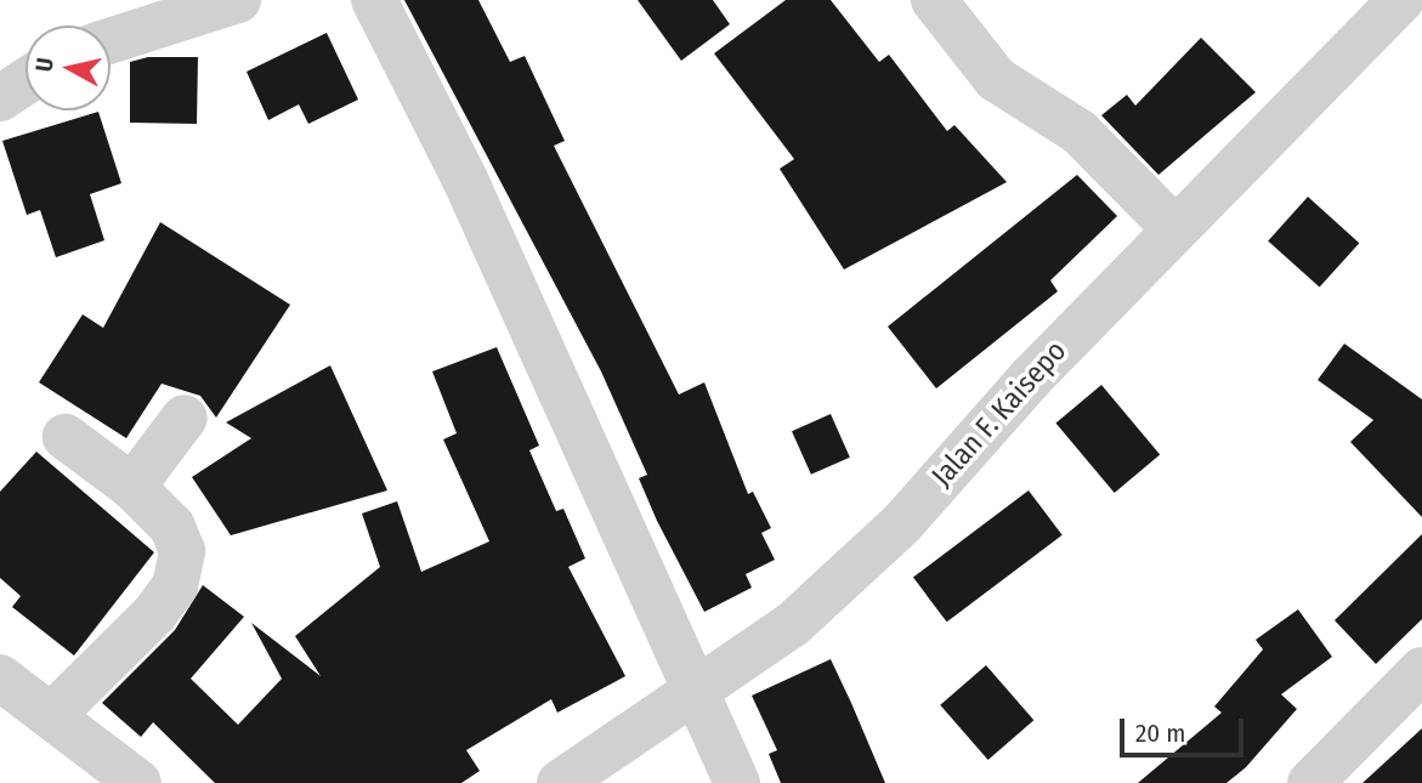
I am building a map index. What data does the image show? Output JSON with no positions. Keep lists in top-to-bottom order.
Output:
{
  "streets": {
    "street": ["Jalan F. Kaisepo"]
  },
  "scale_bar": "20 m",
  "north": "left"
}
